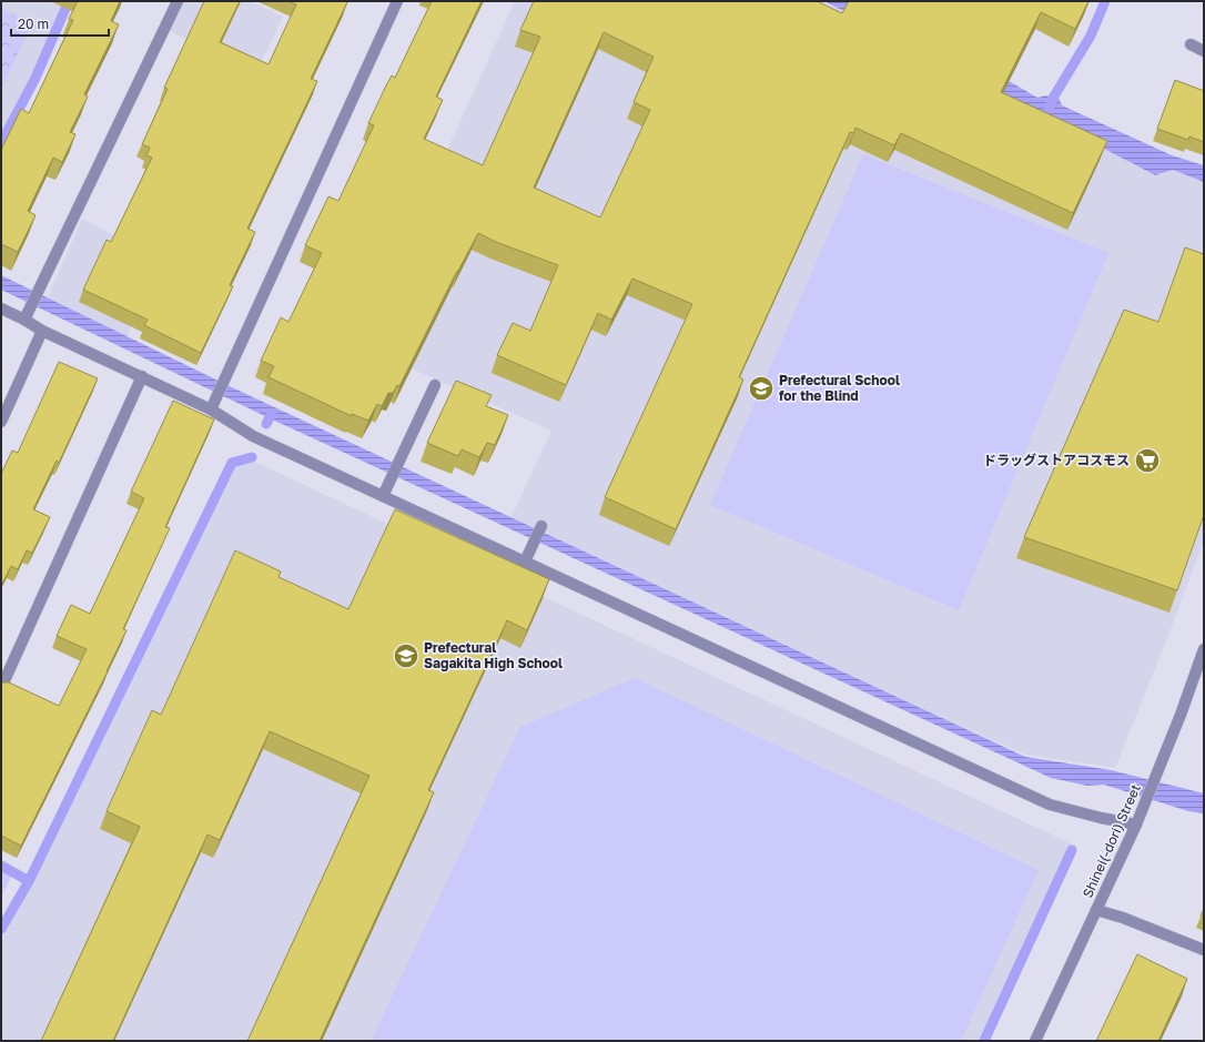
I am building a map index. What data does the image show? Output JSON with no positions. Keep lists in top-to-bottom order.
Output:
{
  "streets": {
    "street": ["Shinei(-dori) Street"]
  },
  "places": {
    "school or university": ["Prefectural School for the Blind", "Prefectural Sagakita High School"],
    "supermarket": ["ドラッグストアコスモス"]
  },
  "scale_bar": "20 m"
}
